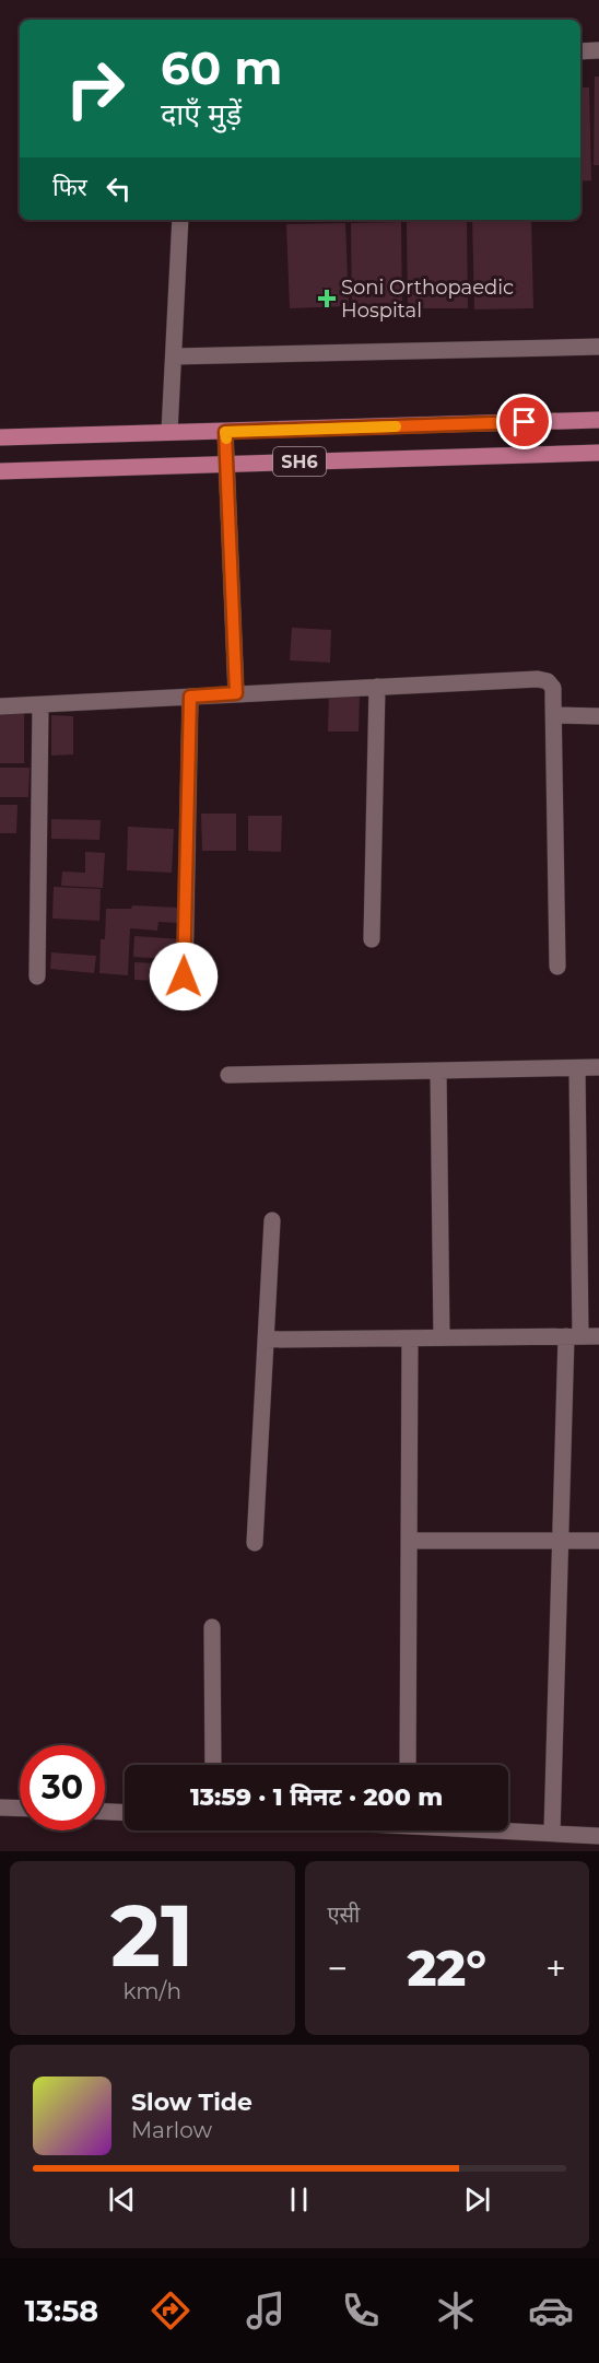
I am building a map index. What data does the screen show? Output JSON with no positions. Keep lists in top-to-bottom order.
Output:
{
  "streets": {
    "main road": ["SH6"]
  },
  "places": {
    "health": ["Soni Orthopaedic Hospital"]
  },
  "page": {
    "turn": ["60 m", "दाएँ मुड़ें"],
    "then": "फिर",
    "limit": "30",
    "trip": "13:59 · 1 मिनट · 200 m",
    "tile": [
      ["21", "km/h"],
      "एसी"
    ],
    "heat": ["−", "22°", "+"],
    "song": ["Slow Tide", "Marlow"],
    "tabs": "13:58"
  }
}
